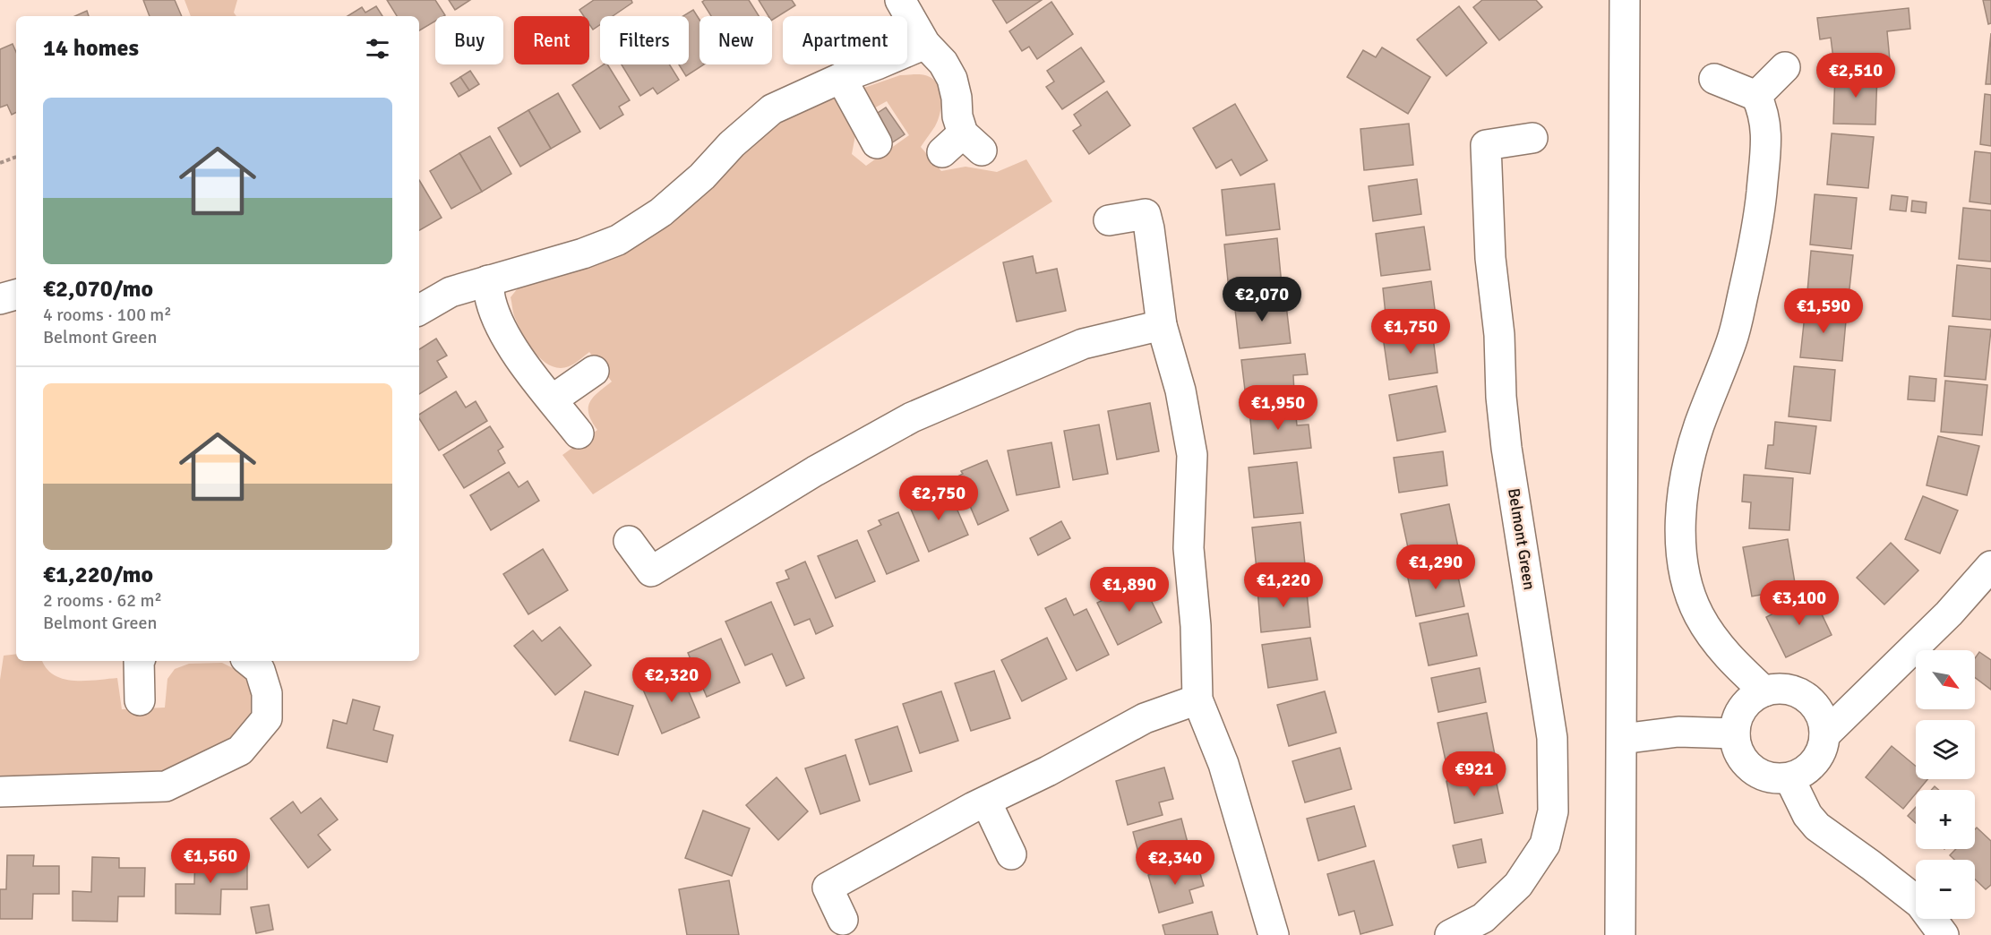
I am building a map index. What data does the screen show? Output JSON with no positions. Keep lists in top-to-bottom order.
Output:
{
  "streets": {
    "street": ["Belmont Green"]
  },
  "north": "bottom right",
  "page": {
    "chip": [
      "Buy",
      "Rent",
      "Filters",
      "New",
      "Apartment"
    ],
    "heading": "14 homes",
    "price": [
      "€2,510",
      "€2,070",
      "€1,590",
      "€1,750",
      "€1,950",
      "€2,750",
      "€1,290",
      "€1,220",
      "€1,890",
      "€3,100",
      "€2,320",
      "€921",
      "€1,560",
      "€2,340"
    ],
    "list": [
      {
        "name": "€2,070/mo",
        "note": "4 rooms · 100 m² · Belmont Green"
      },
      {
        "name": "€1,220/mo",
        "note": "2 rooms · 62 m² · Belmont Green"
      }
    ],
    "map_buttons": ["+", "−"]
  }
}
